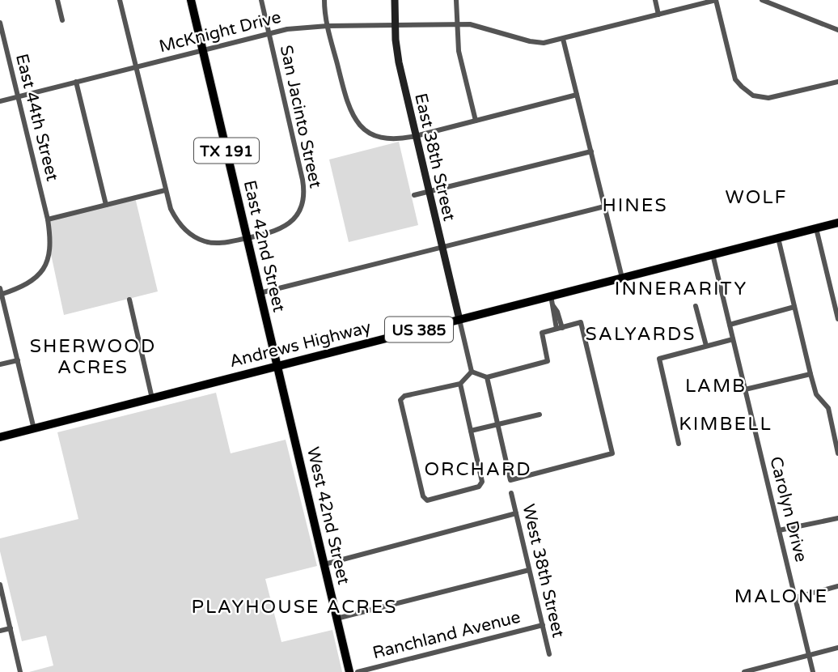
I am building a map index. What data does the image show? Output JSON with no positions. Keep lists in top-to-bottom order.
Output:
{
  "streets": {
    "highway": ["TX 191", "East 42nd Street", "West 42nd Street"],
    "main road": ["US 385", "Andrews Highway"],
    "street": [
      "McKnight Drive",
      "San Jacinto Street",
      "East 44th Street",
      "East 38th Street",
      "Carolyn Drive",
      "West 38th Street",
      "Ranchland Avenue"
    ]
  },
  "crossings": [
    ["McKnight Drive", "San Jacinto Street"],
    ["McKnight Drive", "East 44th Street"],
    ["McKnight Drive", "East 38th Street"],
    ["McKnight Drive", "East 42nd Street"],
    ["San Jacinto Street", "East 42nd Street"],
    ["East 38th Street", "Andrews Highway"],
    ["East 42nd Street", "Andrews Highway"],
    ["East 42nd Street", "West 42nd Street"],
    ["Andrews Highway", "Carolyn Drive"],
    ["Andrews Highway", "West 42nd Street"],
    ["West 38th Street", "Ranchland Avenue"]
  ],
  "districts": [
    "WOLF",
    "HINES",
    "INNERARITY",
    "SALYARDS",
    "SHERWOOD ACRES",
    "LAMB",
    "KIMBELL",
    "ORCHARD",
    "MALONE",
    "PLAYHOUSE ACRES"
  ]
}
